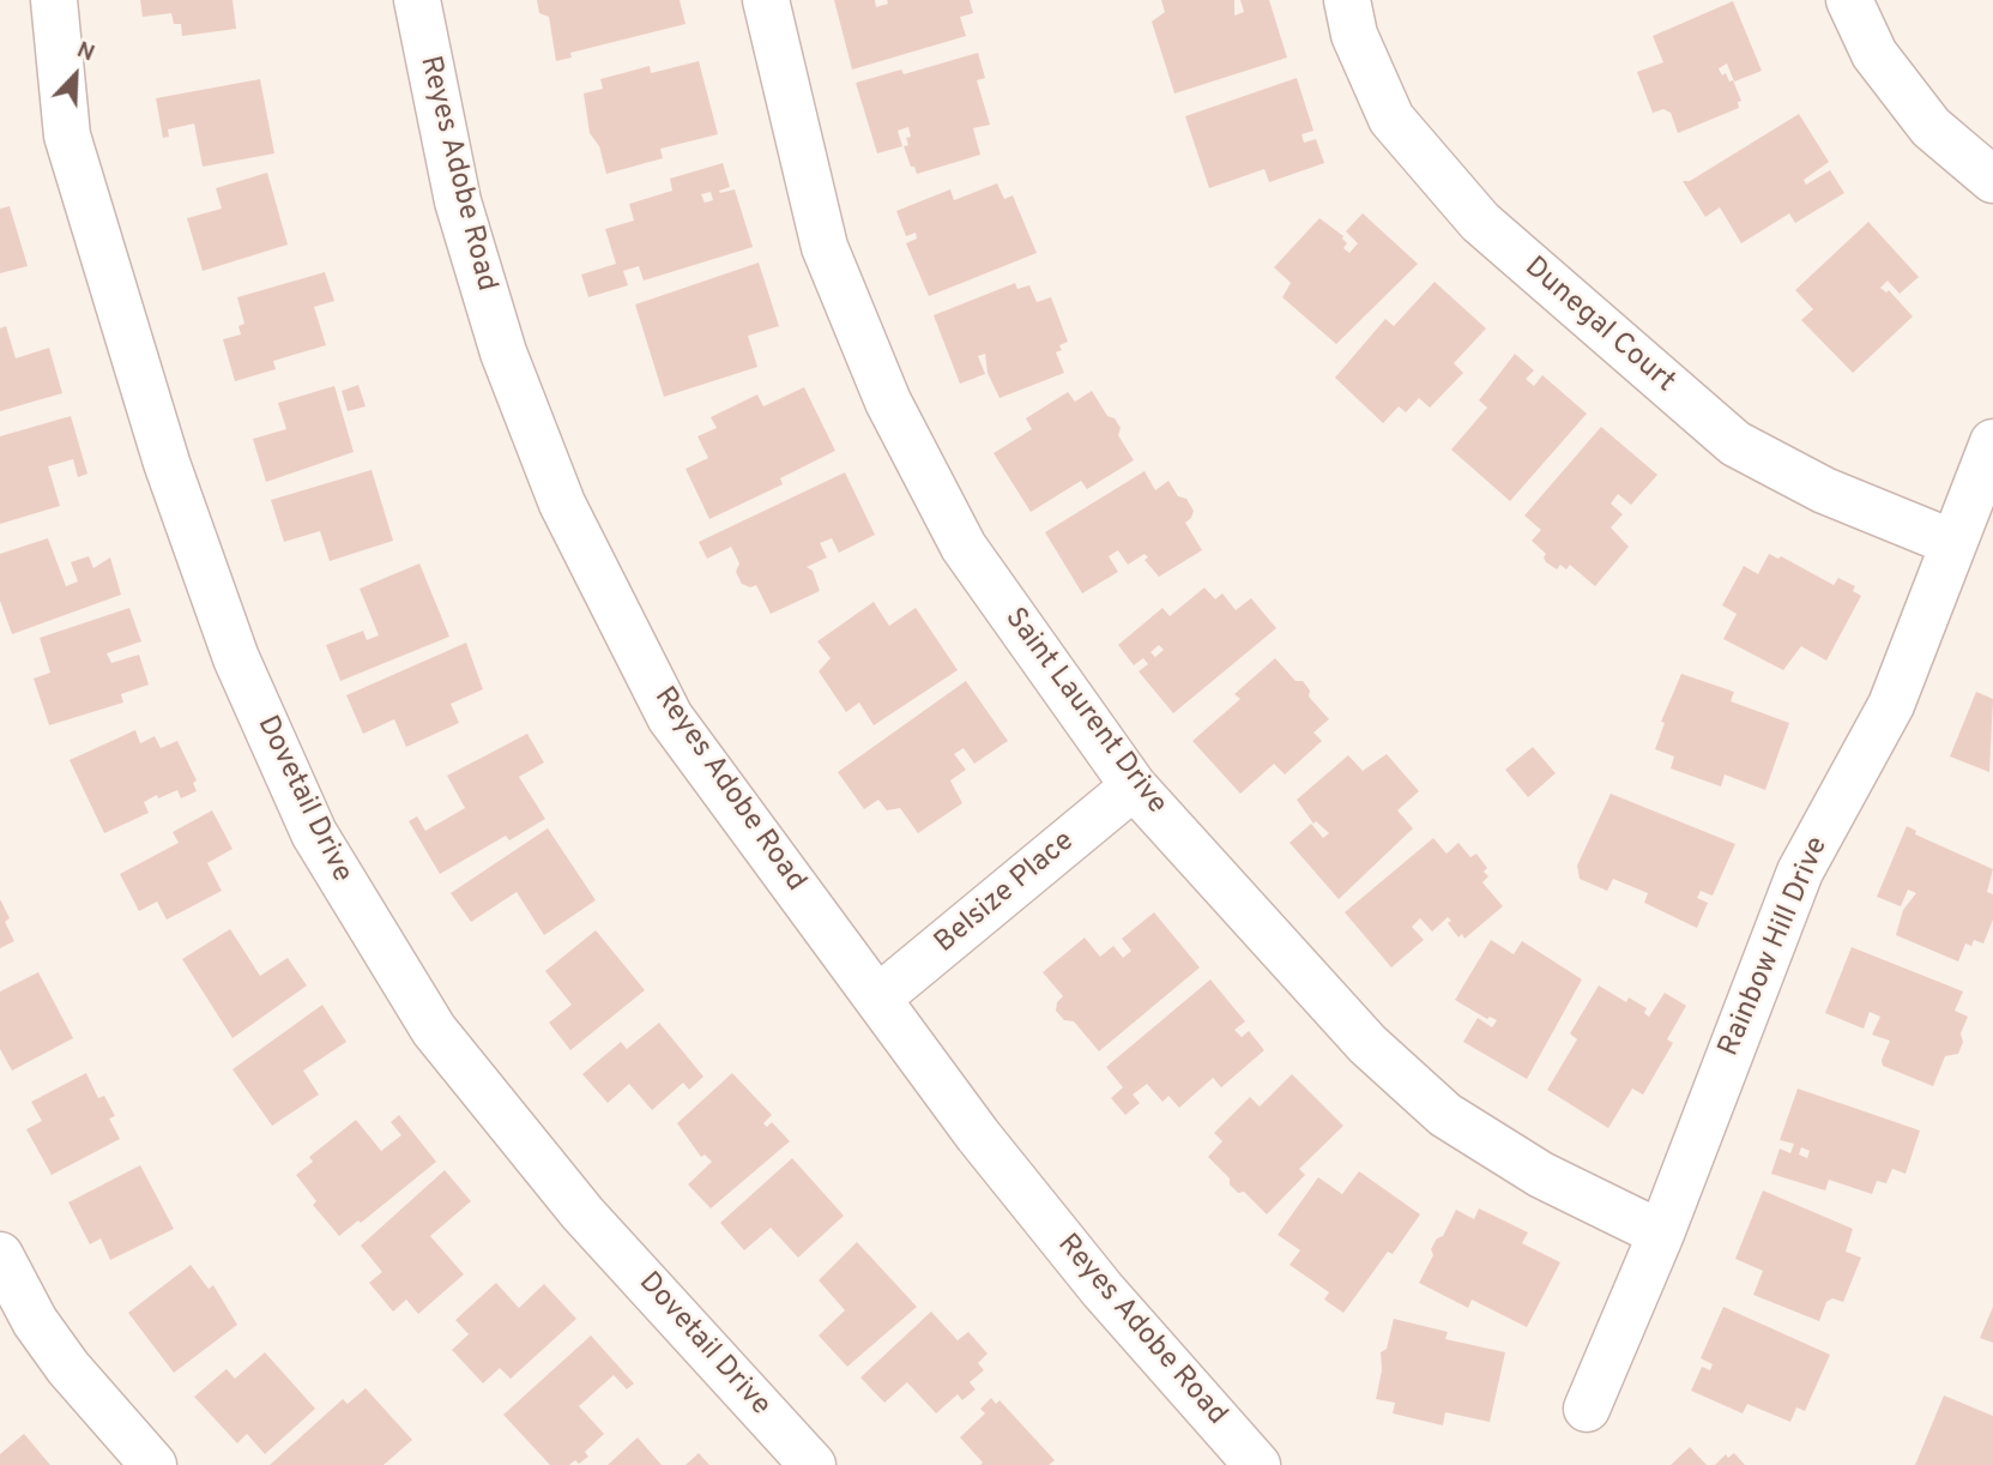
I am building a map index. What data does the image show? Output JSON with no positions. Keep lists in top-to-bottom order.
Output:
{
  "streets": {
    "street": [
      "Reyes Adobe Road",
      "Dunegal Court",
      "Saint Laurent Drive",
      "Dovetail Drive",
      "Belsize Place",
      "Rainbow Hill Drive"
    ]
  },
  "crossings": [
    ["Reyes Adobe Road", "Belsize Place"],
    ["Dunegal Court", "Rainbow Hill Drive"],
    ["Saint Laurent Drive", "Belsize Place"],
    ["Saint Laurent Drive", "Rainbow Hill Drive"]
  ],
  "north": "top right"
}
